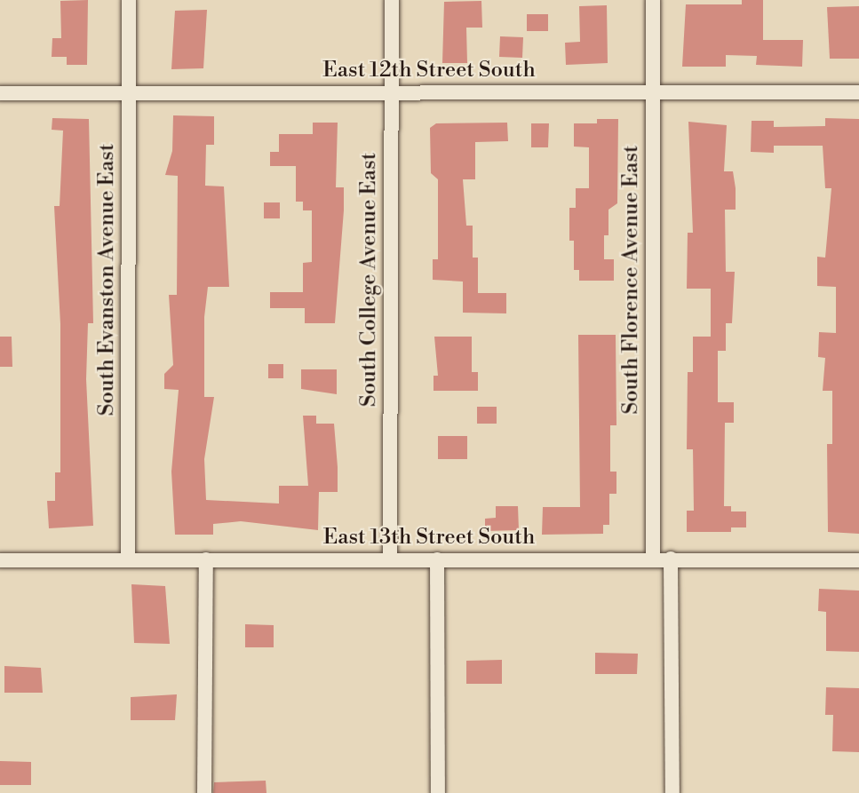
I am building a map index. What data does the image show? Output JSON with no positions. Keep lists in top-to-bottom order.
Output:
{
  "streets": {
    "street": [
      "East 12th Street South",
      "South Evanston Avenue East",
      "South College Avenue East",
      "South Florence Avenue East",
      "East 13th Street South"
    ]
  },
  "crossings": [
    ["East 12th Street South", "South Evanston Avenue East"],
    ["East 12th Street South", "South College Avenue East"],
    ["East 12th Street South", "South Florence Avenue East"],
    ["South Evanston Avenue East", "East 13th Street South"],
    ["South College Avenue East", "East 13th Street South"],
    ["South Florence Avenue East", "East 13th Street South"]
  ]
}
